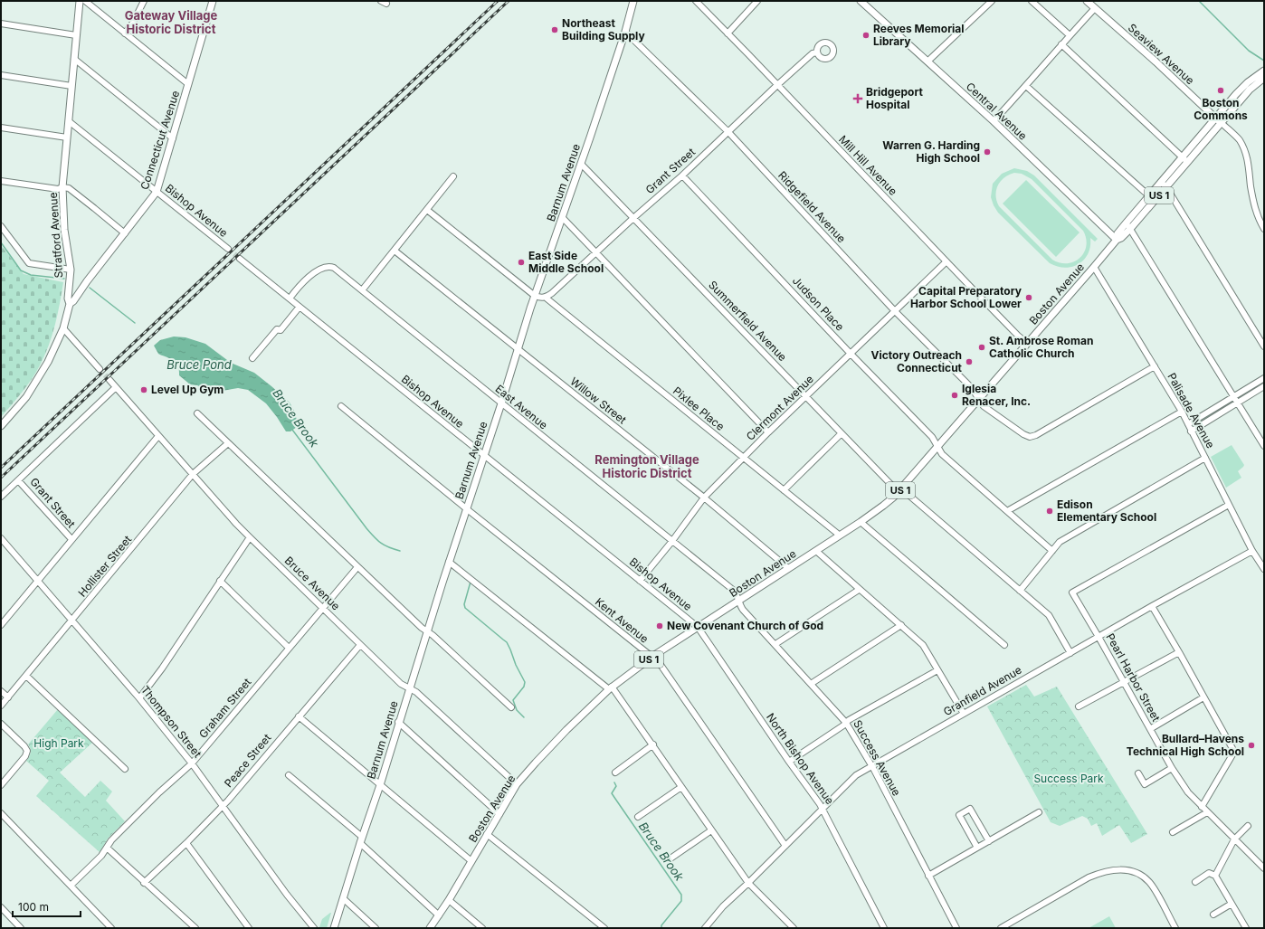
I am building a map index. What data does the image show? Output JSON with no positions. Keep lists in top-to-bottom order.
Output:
{
  "streets": {
    "main road": [
      "Seaview Avenue",
      "Central Avenue",
      "Connecticut Avenue",
      "Barnum Avenue",
      "US 1",
      "Stratford Avenue",
      "Boston Avenue"
    ],
    "street": [
      "Mill Hill Avenue",
      "Grant Street",
      "Ridgefield Avenue",
      "Bishop Avenue",
      "Judson Place",
      "Summerfield Avenue",
      "Willow Street",
      "East Avenue",
      "Clermont Avenue",
      "Pixlee Place",
      "Palisade Avenue",
      "Hollister Street",
      "Bruce Avenue",
      "Kent Avenue",
      "Pearl Harbor Street",
      "Granfield Avenue",
      "Graham Street",
      "Thompson Street",
      "Success Avenue",
      "North Bishop Avenue",
      "Peace Street"
    ]
  },
  "crossings": [
    ["Seaview Avenue", "Boston Avenue"],
    ["Central Avenue", "Boston Avenue"],
    ["Connecticut Avenue", "Bishop Avenue"],
    ["Connecticut Avenue", "Stratford Avenue"],
    ["Mill Hill Avenue", "Grant Street"],
    ["Mill Hill Avenue", "Boston Avenue"],
    ["Mill Hill Avenue", "Clermont Avenue"],
    ["Grant Street", "Ridgefield Avenue"],
    ["Grant Street", "Judson Place"],
    ["Grant Street", "Summerfield Avenue"],
    ["Grant Street", "Pixlee Place"],
    ["Barnum Avenue", "Ridgefield Avenue"],
    ["Barnum Avenue", "Bishop Avenue"],
    ["Barnum Avenue", "Summerfield Avenue"],
    ["Barnum Avenue", "Willow Street"],
    ["Barnum Avenue", "East Avenue"],
    ["Barnum Avenue", "Bruce Avenue"],
    ["Barnum Avenue", "Kent Avenue"],
    ["Ridgefield Avenue", "Boston Avenue"],
    ["Ridgefield Avenue", "Clermont Avenue"],
    ["Ridgefield Avenue", "Palisade Avenue"],
    ["Bishop Avenue", "Stratford Avenue"],
    ["Bishop Avenue", "Boston Avenue"],
    ["Bishop Avenue", "East Avenue"],
    ["Bishop Avenue", "Clermont Avenue"],
    ["Bishop Avenue", "North Bishop Avenue"],
    ["Boston Avenue", "Judson Place"],
    ["Boston Avenue", "Summerfield Avenue"],
    ["Boston Avenue", "Willow Street"],
    ["Boston Avenue", "East Avenue"],
    ["Boston Avenue", "Pixlee Place"],
    ["Boston Avenue", "Palisade Avenue"],
    ["Boston Avenue", "Bruce Avenue"],
    ["Boston Avenue", "Kent Avenue"],
    ["Boston Avenue", "Success Avenue"],
    ["Boston Avenue", "North Bishop Avenue"],
    ["Judson Place", "Clermont Avenue"],
    ["Summerfield Avenue", "Clermont Avenue"],
    ["Summerfield Avenue", "Granfield Avenue"],
    ["Willow Street", "Clermont Avenue"],
    ["East Avenue", "Clermont Avenue"],
    ["East Avenue", "Success Avenue"],
    ["Clermont Avenue", "Pixlee Place"],
    ["Palisade Avenue", "Pearl Harbor Street"],
    ["Palisade Avenue", "Granfield Avenue"],
    ["Hollister Street", "Bruce Avenue"],
    ["Hollister Street", "Thompson Street"],
    ["Bruce Avenue", "Graham Street"],
    ["Bruce Avenue", "Peace Street"],
    ["Kent Avenue", "Granfield Avenue"],
    ["Pearl Harbor Street", "Granfield Avenue"],
    ["Granfield Avenue", "Success Avenue"],
    ["Granfield Avenue", "North Bishop Avenue"],
    ["Graham Street", "Thompson Street"],
    ["Thompson Street", "Peace Street"]
  ],
  "districts": ["Gateway Village Historic District", "Remington Village Historic District"],
  "water": ["Bruce Pond", "Bruce Brook"],
  "parks": ["High Park", "Success Park"],
  "places": {
    "other": [
      "Northeast Building Supply",
      "Reeves Memorial Library",
      "Boston Commons",
      "Warren G. Harding High School",
      "East Side Middle School",
      "Capital Preparatory Harbor School Lower",
      "St. Ambrose Roman Catholic Church",
      "Victory Outreach Connecticut",
      "Level Up Gym",
      "Iglesia Renacer, Inc.",
      "Edison Elementary School",
      "New Covenant Church of God",
      "Bullard–Havens Technical High School"
    ],
    "health": ["Bridgeport Hospital"]
  },
  "scale_bar": "100 m"
}
